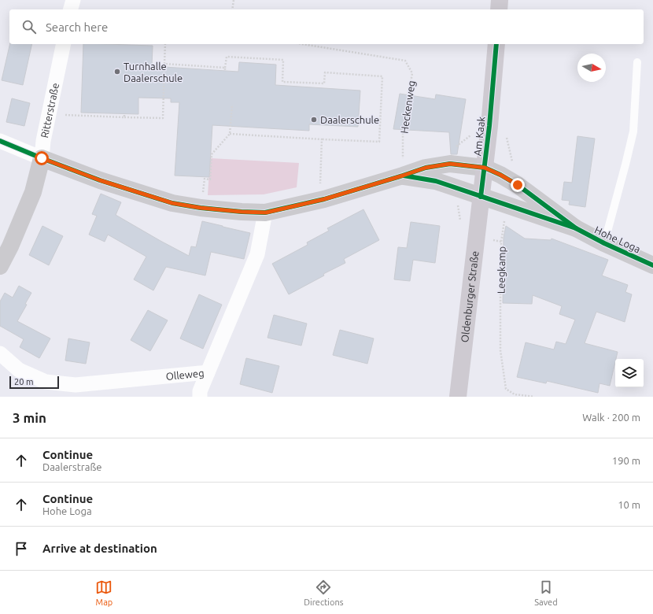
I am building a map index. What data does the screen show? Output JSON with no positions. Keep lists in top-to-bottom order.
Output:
{
  "streets": {
    "main road": ["Am Kaak", "Oldenburger Straße"],
    "street": ["Ritterstraße", "Hohe Loga", "Olleweg"],
    "path": ["Heckenweg", "Leegkamp"]
  },
  "crossings": [
    ["Heckenweg", "Hohe Loga"],
    ["Ritterstraße", "Hohe Loga"],
    ["Am Kaak", "Hohe Loga"],
    ["Am Kaak", "Oldenburger Straße"],
    ["Hohe Loga", "Leegkamp"],
    ["Hohe Loga", "Oldenburger Straße"],
    ["Hohe Loga", "Olleweg"]
  ],
  "places": ["Turnhalle Daalerschule", "Daalerschule"],
  "scale_bar": "20 m",
  "north": "right",
  "page": {
    "search": "Search here",
    "scale": "20 m",
    "heading": ["3 min", "Walk · 200 m"],
    "list": [
      ["Continue", "Daalerstraße", "190 m"],
      ["Continue", "Hohe Loga", "10 m"],
      "Arrive at destination"
    ],
    "nav": ["Map", "Directions", "Saved"]
  }
}
